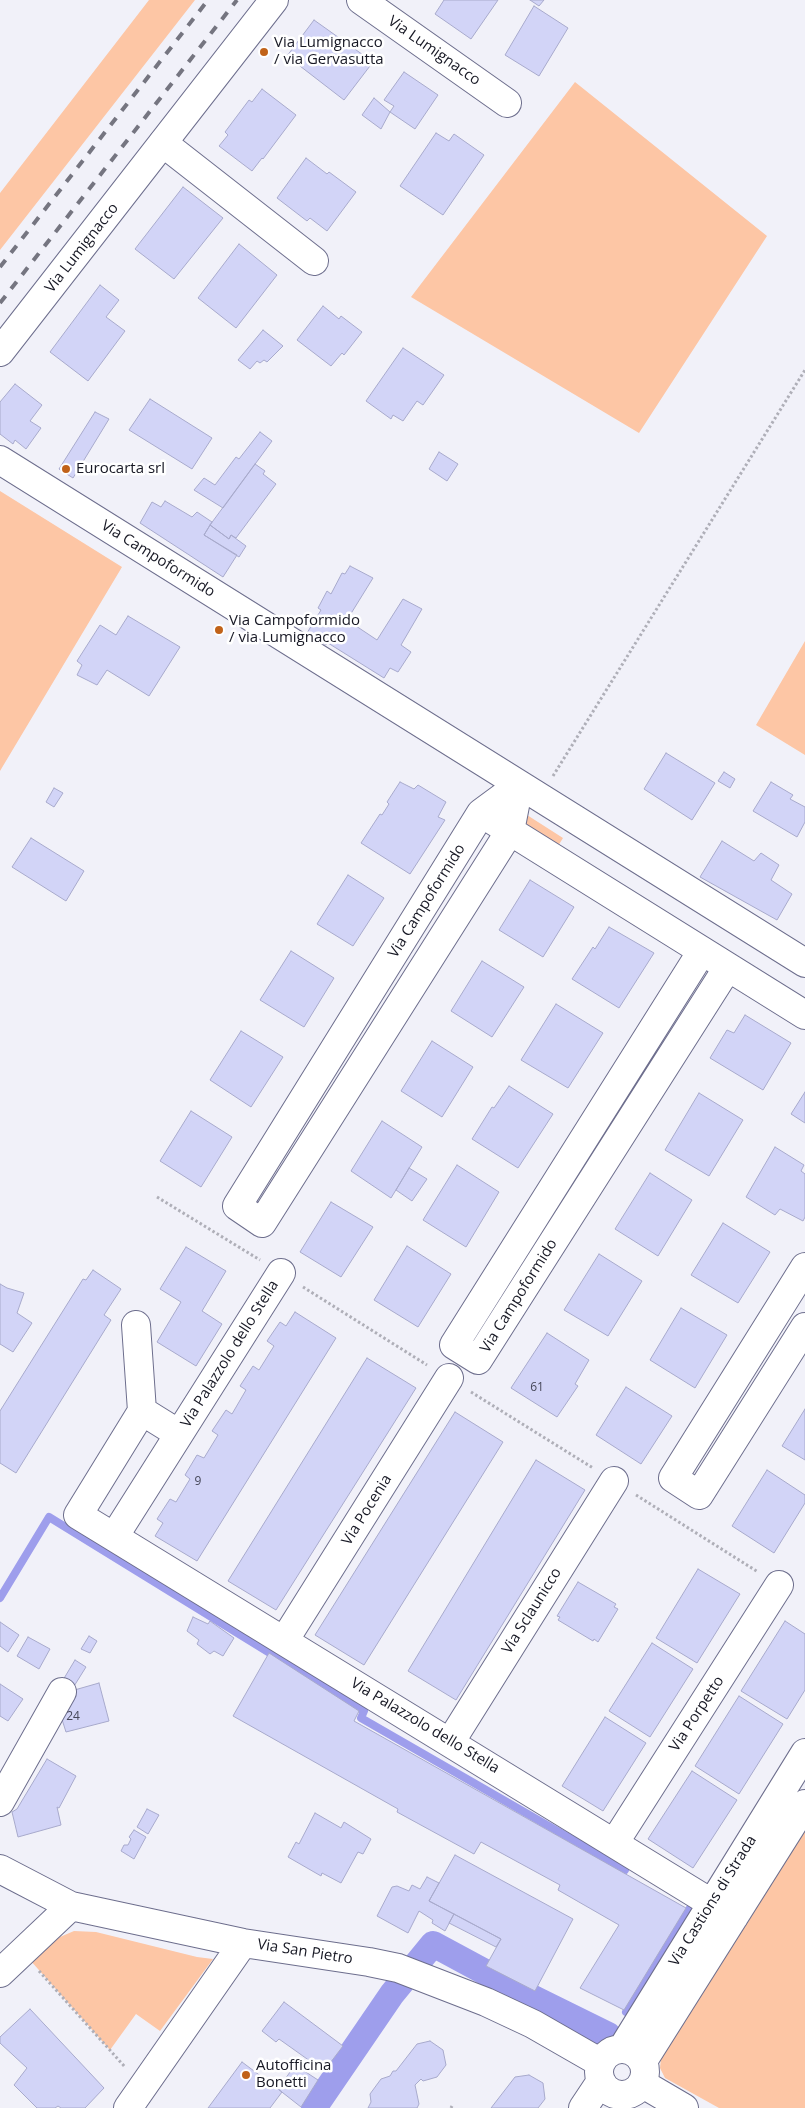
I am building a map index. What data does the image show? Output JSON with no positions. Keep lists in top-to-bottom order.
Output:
{
  "streets": {
    "street": [
      "Via Lumignacco",
      "Via Campoformido",
      "Via Palazzolo dello Stella",
      "Via Pocenia",
      "Via Sclaunicco",
      "Via Porpetto",
      "Via Castions di Strada",
      "Via San Pietro"
    ]
  },
  "crossings": [
    ["Via Palazzolo dello Stella", "Via Pocenia"],
    ["Via Palazzolo dello Stella", "Via Sclaunicco"],
    ["Via Palazzolo dello Stella", "Via Porpetto"],
    ["Via Palazzolo dello Stella", "Via Castions di Strada"],
    ["Via Castions di Strada", "Via San Pietro"]
  ],
  "places": [
    "Via Lumignacco / via Gervasutta",
    "Eurocarta srl",
    "Via Campoformido / via Lumignacco",
    "Autofficina Bonetti"
  ],
  "house_numbers": ["61", "9", "24"]
}
